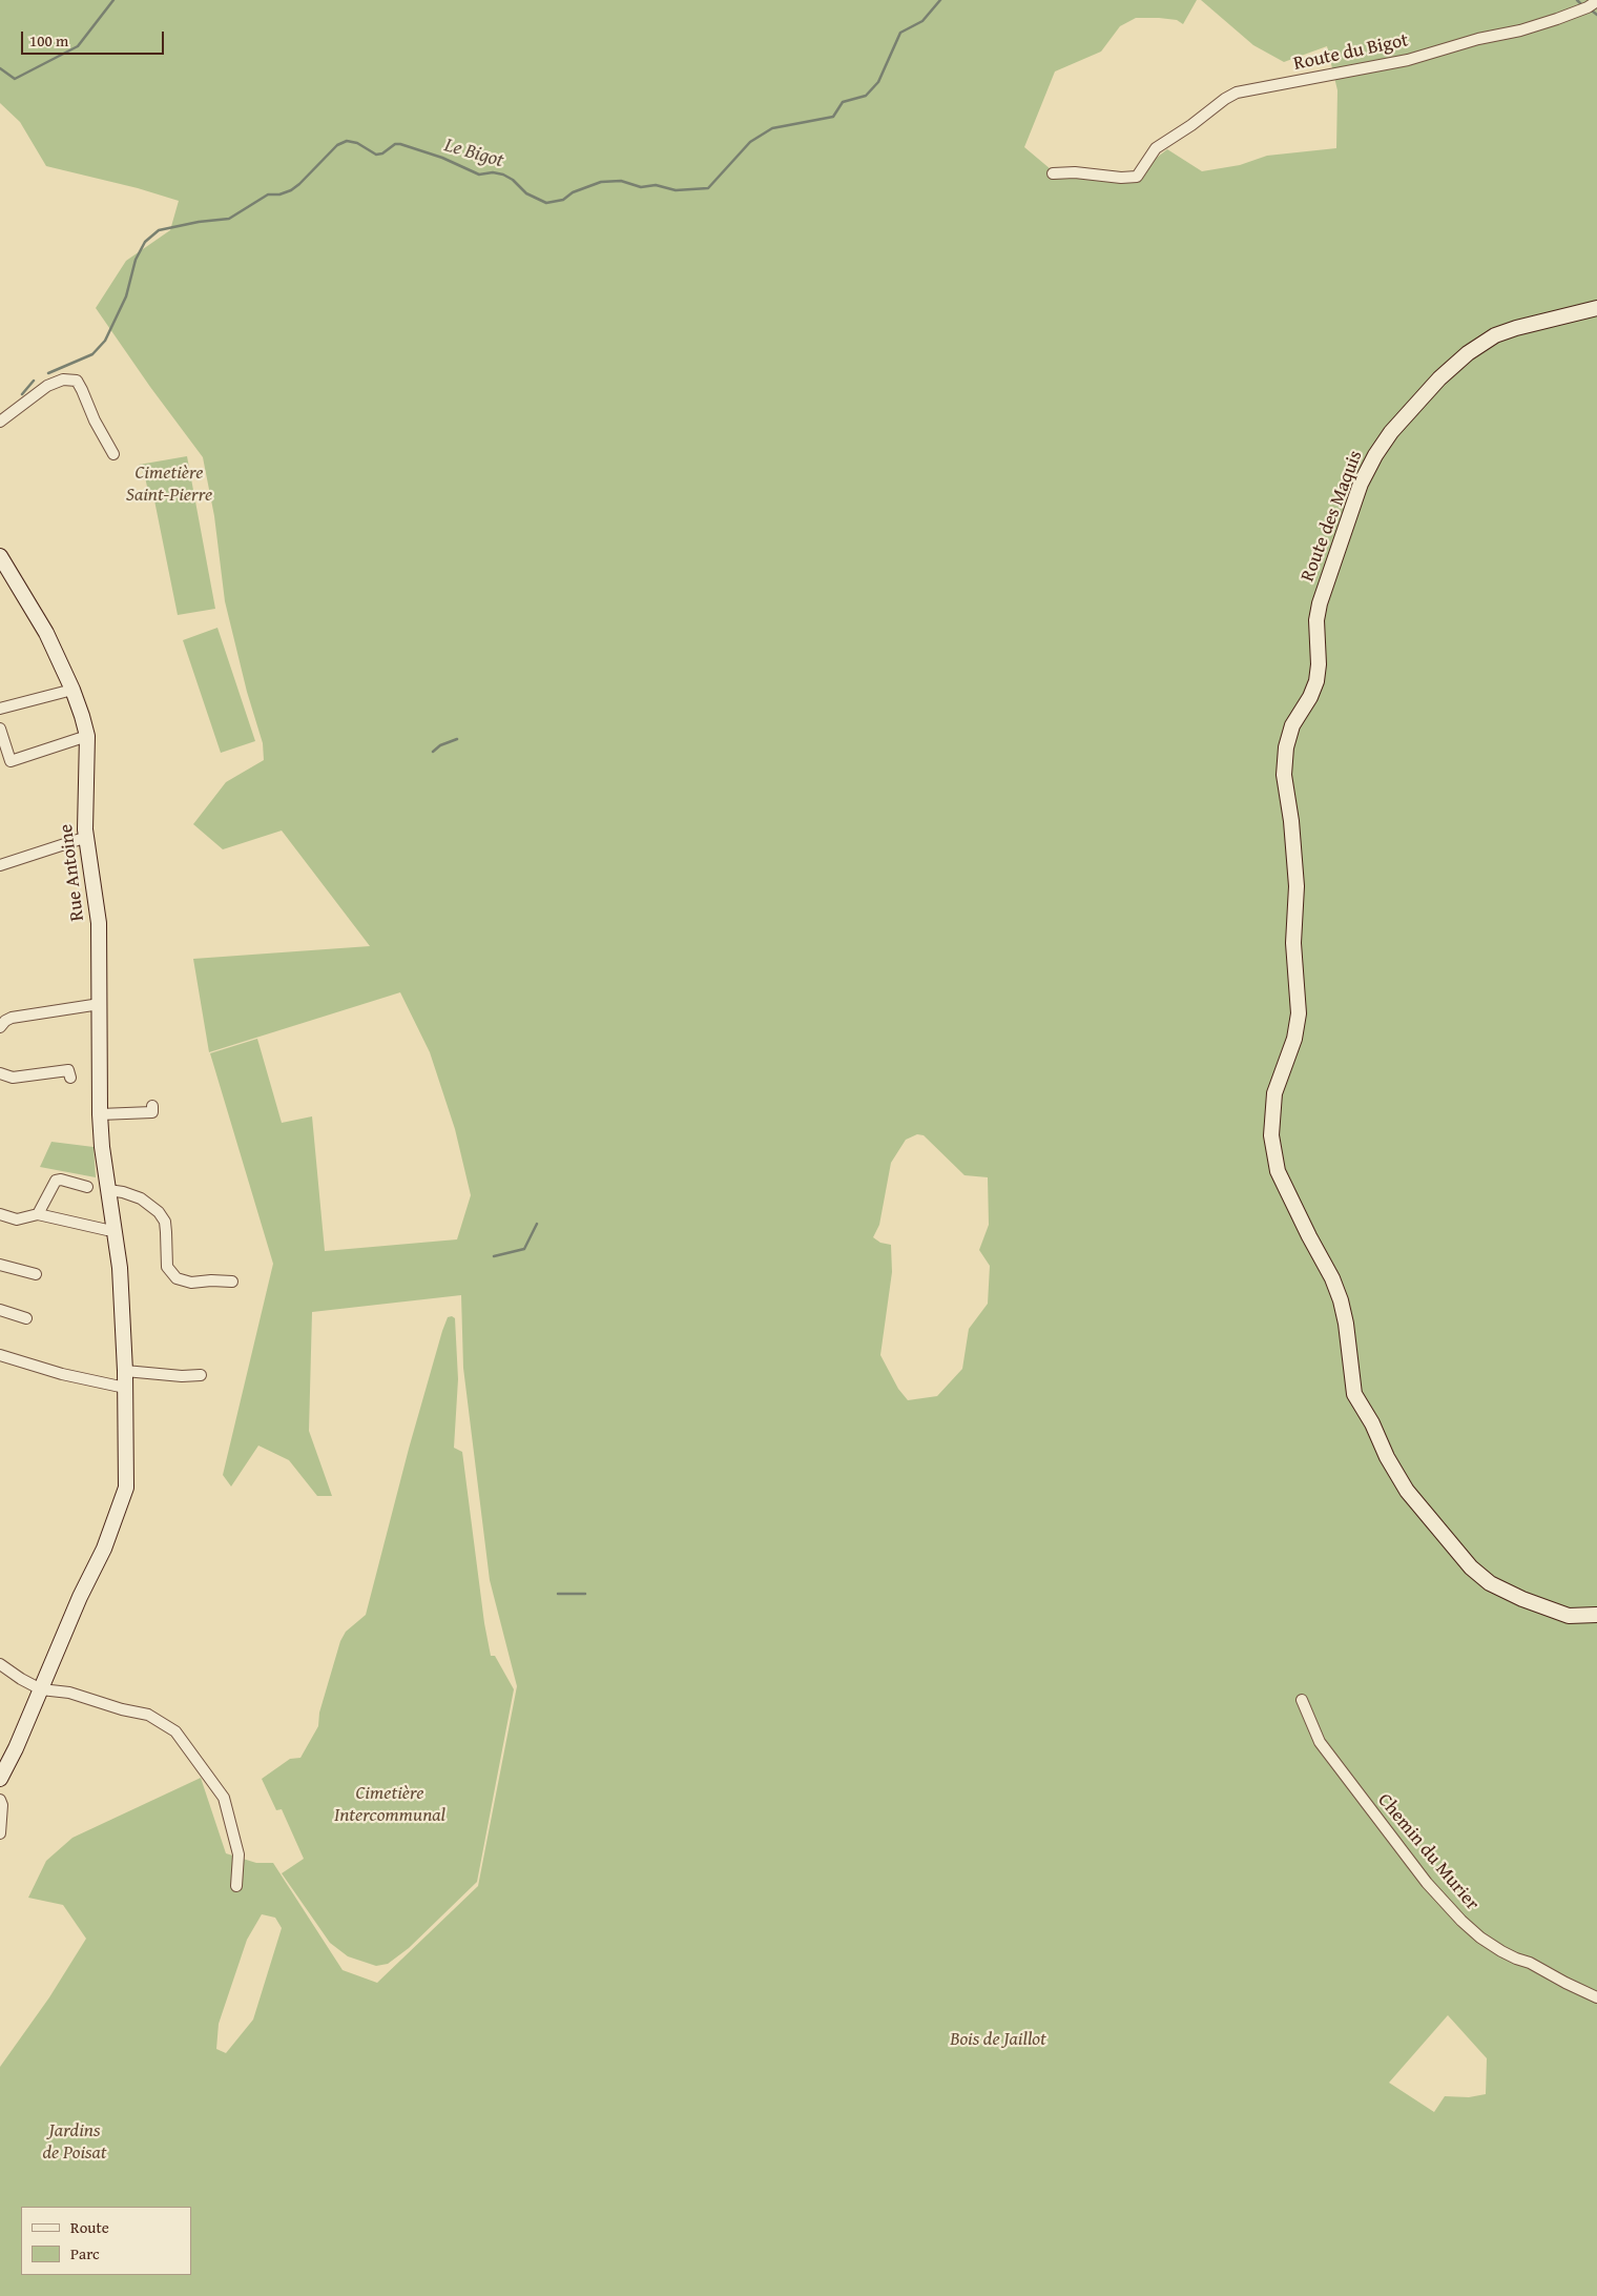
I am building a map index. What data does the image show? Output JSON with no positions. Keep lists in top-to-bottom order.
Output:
{
  "streets": {
    "street": [
      "Route du Bigot",
      "Route des Maquis",
      "Rue Antoine",
      "Chemin du Murier"
    ]
  },
  "water": ["Le Bigot"],
  "parks": [
    "Cimetière Saint-Pierre",
    "Cimetière Intercommunal",
    "Bois de Jaillot",
    "Jardins de Poisat"
  ],
  "legend": ["Route", "Parc"],
  "scale_bar": "100 m"
}
